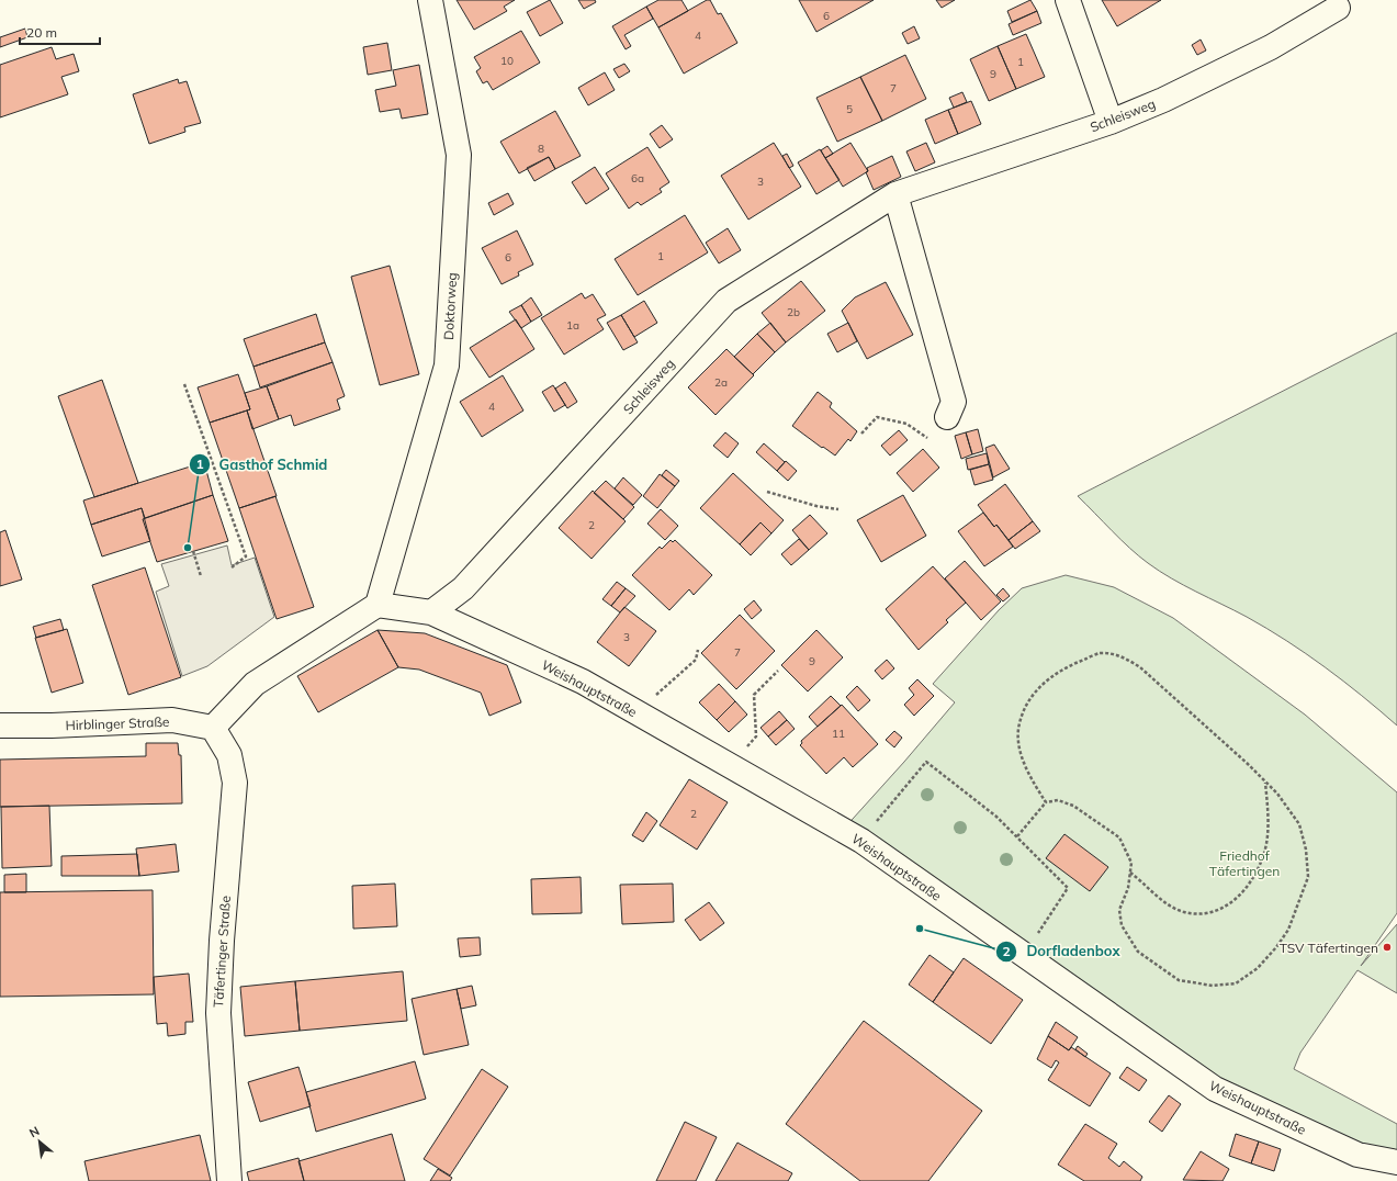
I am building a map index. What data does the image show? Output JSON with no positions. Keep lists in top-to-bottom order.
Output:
{
  "streets": {
    "street": [
      "Schleisweg",
      "Doktorweg",
      "Weishauptstraße",
      "Hirblinger Straße",
      "Täfertinger Straße"
    ]
  },
  "crossings": [
    ["Schleisweg", "Weishauptstraße"],
    ["Doktorweg", "Weishauptstraße"],
    ["Hirblinger Straße", "Täfertinger Straße"]
  ],
  "parks": ["Friedhof Täfertingen"],
  "places": ["Gasthof Schmid", "Dorfladenbox", "TSV Täfertingen"],
  "house_numbers": [
    "6",
    "4",
    "10",
    "1",
    "9",
    "7",
    "5",
    "8",
    "6a",
    "3",
    "1",
    "6",
    "2b",
    "1a",
    "2a",
    "4",
    "2",
    "3",
    "7",
    "9",
    "11",
    "2"
  ],
  "scale_bar": "20 m",
  "north": "top left"
}
